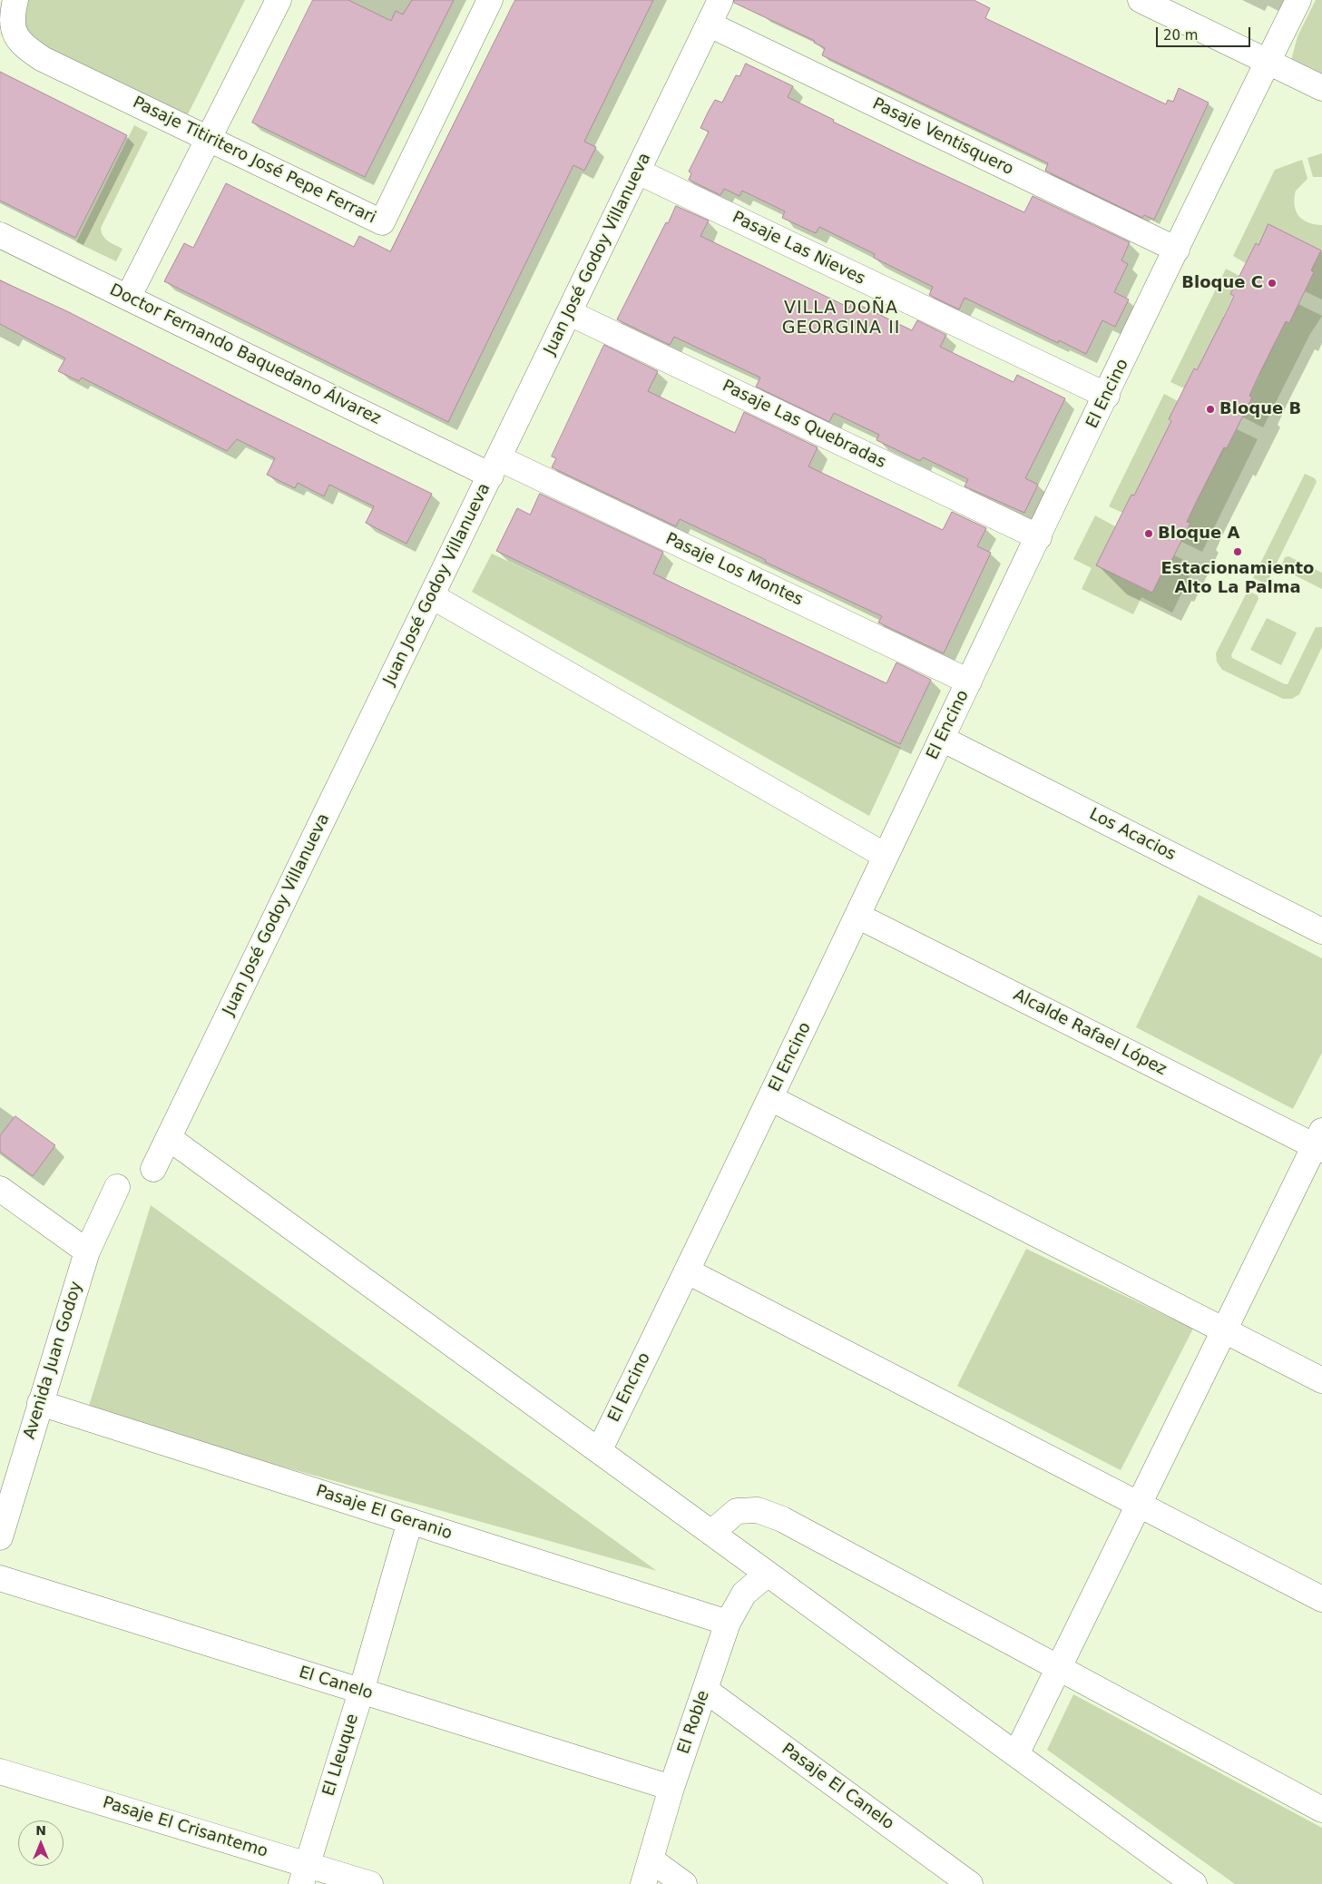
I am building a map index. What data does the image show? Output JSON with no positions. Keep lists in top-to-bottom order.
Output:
{
  "streets": {
    "street": [
      "Pasaje Ventisquero",
      "Pasaje Titiritero José Pepe Ferrari",
      "Pasaje Las Nieves",
      "Juan José Godoy Villanueva",
      "Doctor Fernando Baquedano Álvarez",
      "El Encino",
      "Pasaje Las Quebradas",
      "Pasaje Los Montes",
      "Los Acacios",
      "Alcalde Rafael López",
      "Avenida Juan Godoy",
      "Pasaje El Geranio",
      "El Canelo",
      "El Roble",
      "El Lleuque",
      "Pasaje El Canelo",
      "Pasaje El Crisantemo"
    ]
  },
  "crossings": [
    ["Pasaje Ventisquero", "Juan José Godoy Villanueva"],
    ["Pasaje Ventisquero", "El Encino"],
    ["Pasaje Las Nieves", "Juan José Godoy Villanueva"],
    ["Pasaje Las Nieves", "El Encino"],
    ["Juan José Godoy Villanueva", "Doctor Fernando Baquedano Álvarez"],
    ["Juan José Godoy Villanueva", "Pasaje Las Quebradas"],
    ["Juan José Godoy Villanueva", "Pasaje Los Montes"],
    ["Doctor Fernando Baquedano Álvarez", "Pasaje Los Montes"],
    ["El Encino", "Pasaje Las Quebradas"],
    ["El Encino", "Pasaje Los Montes"],
    ["El Encino", "Los Acacios"],
    ["El Encino", "Alcalde Rafael López"],
    ["Avenida Juan Godoy", "Pasaje El Geranio"],
    ["Pasaje El Geranio", "El Roble"],
    ["Pasaje El Geranio", "El Lleuque"],
    ["El Canelo", "El Roble"],
    ["El Canelo", "El Lleuque"],
    ["El Roble", "Pasaje El Canelo"],
    ["El Lleuque", "Pasaje El Crisantemo"]
  ],
  "districts": ["VILLA DOÑA GEORGINA II"],
  "places": [
    "Bloque C",
    "Bloque B",
    "Bloque A",
    "Estacionamiento Alto La Palma"
  ],
  "scale_bar": "20 m",
  "north": "top"
}
